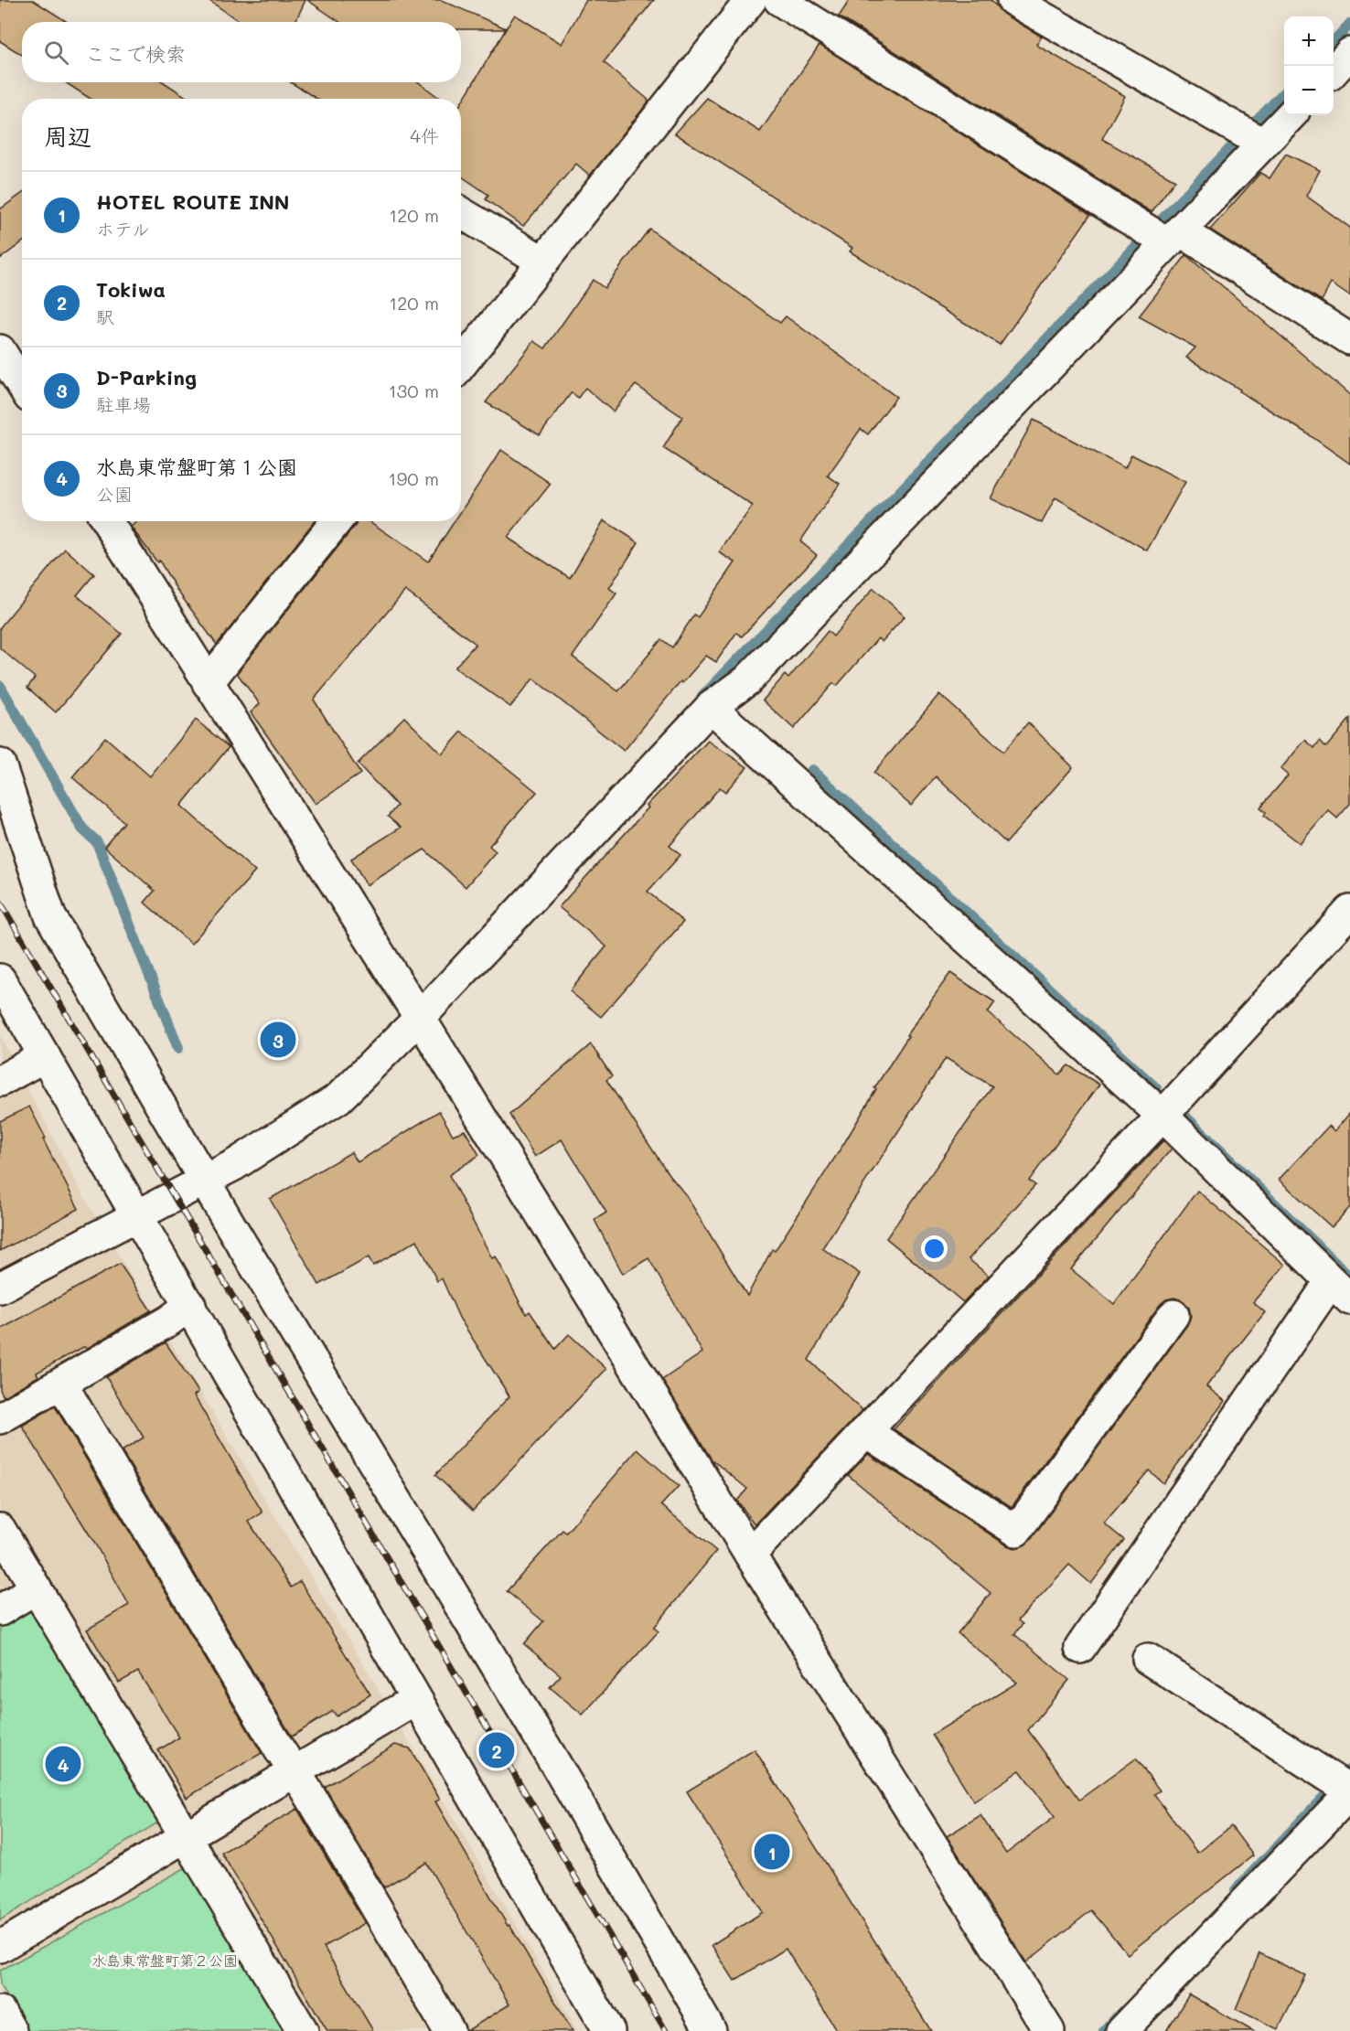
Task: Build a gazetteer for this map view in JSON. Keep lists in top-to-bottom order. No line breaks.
{"parks":["水島東常盤町第２公園"],"page":{"map_buttons":["+","−"],"search":"ここで検索","heading":["周辺","4件"],"list":[{"mark":"1","name":"HOTEL ROUTE INN","note":"ホテル","value":"120 m"},{"mark":"2","name":"Tokiwa","note":"駅","value":"120 m"},{"mark":"3","name":"D-Parking","note":"駐車場","value":"130 m"},{"mark":"4","name":"水島東常盤町第１公園","note":"公園","value":"190 m"}],"pins":["3","2","4","1"]}}
